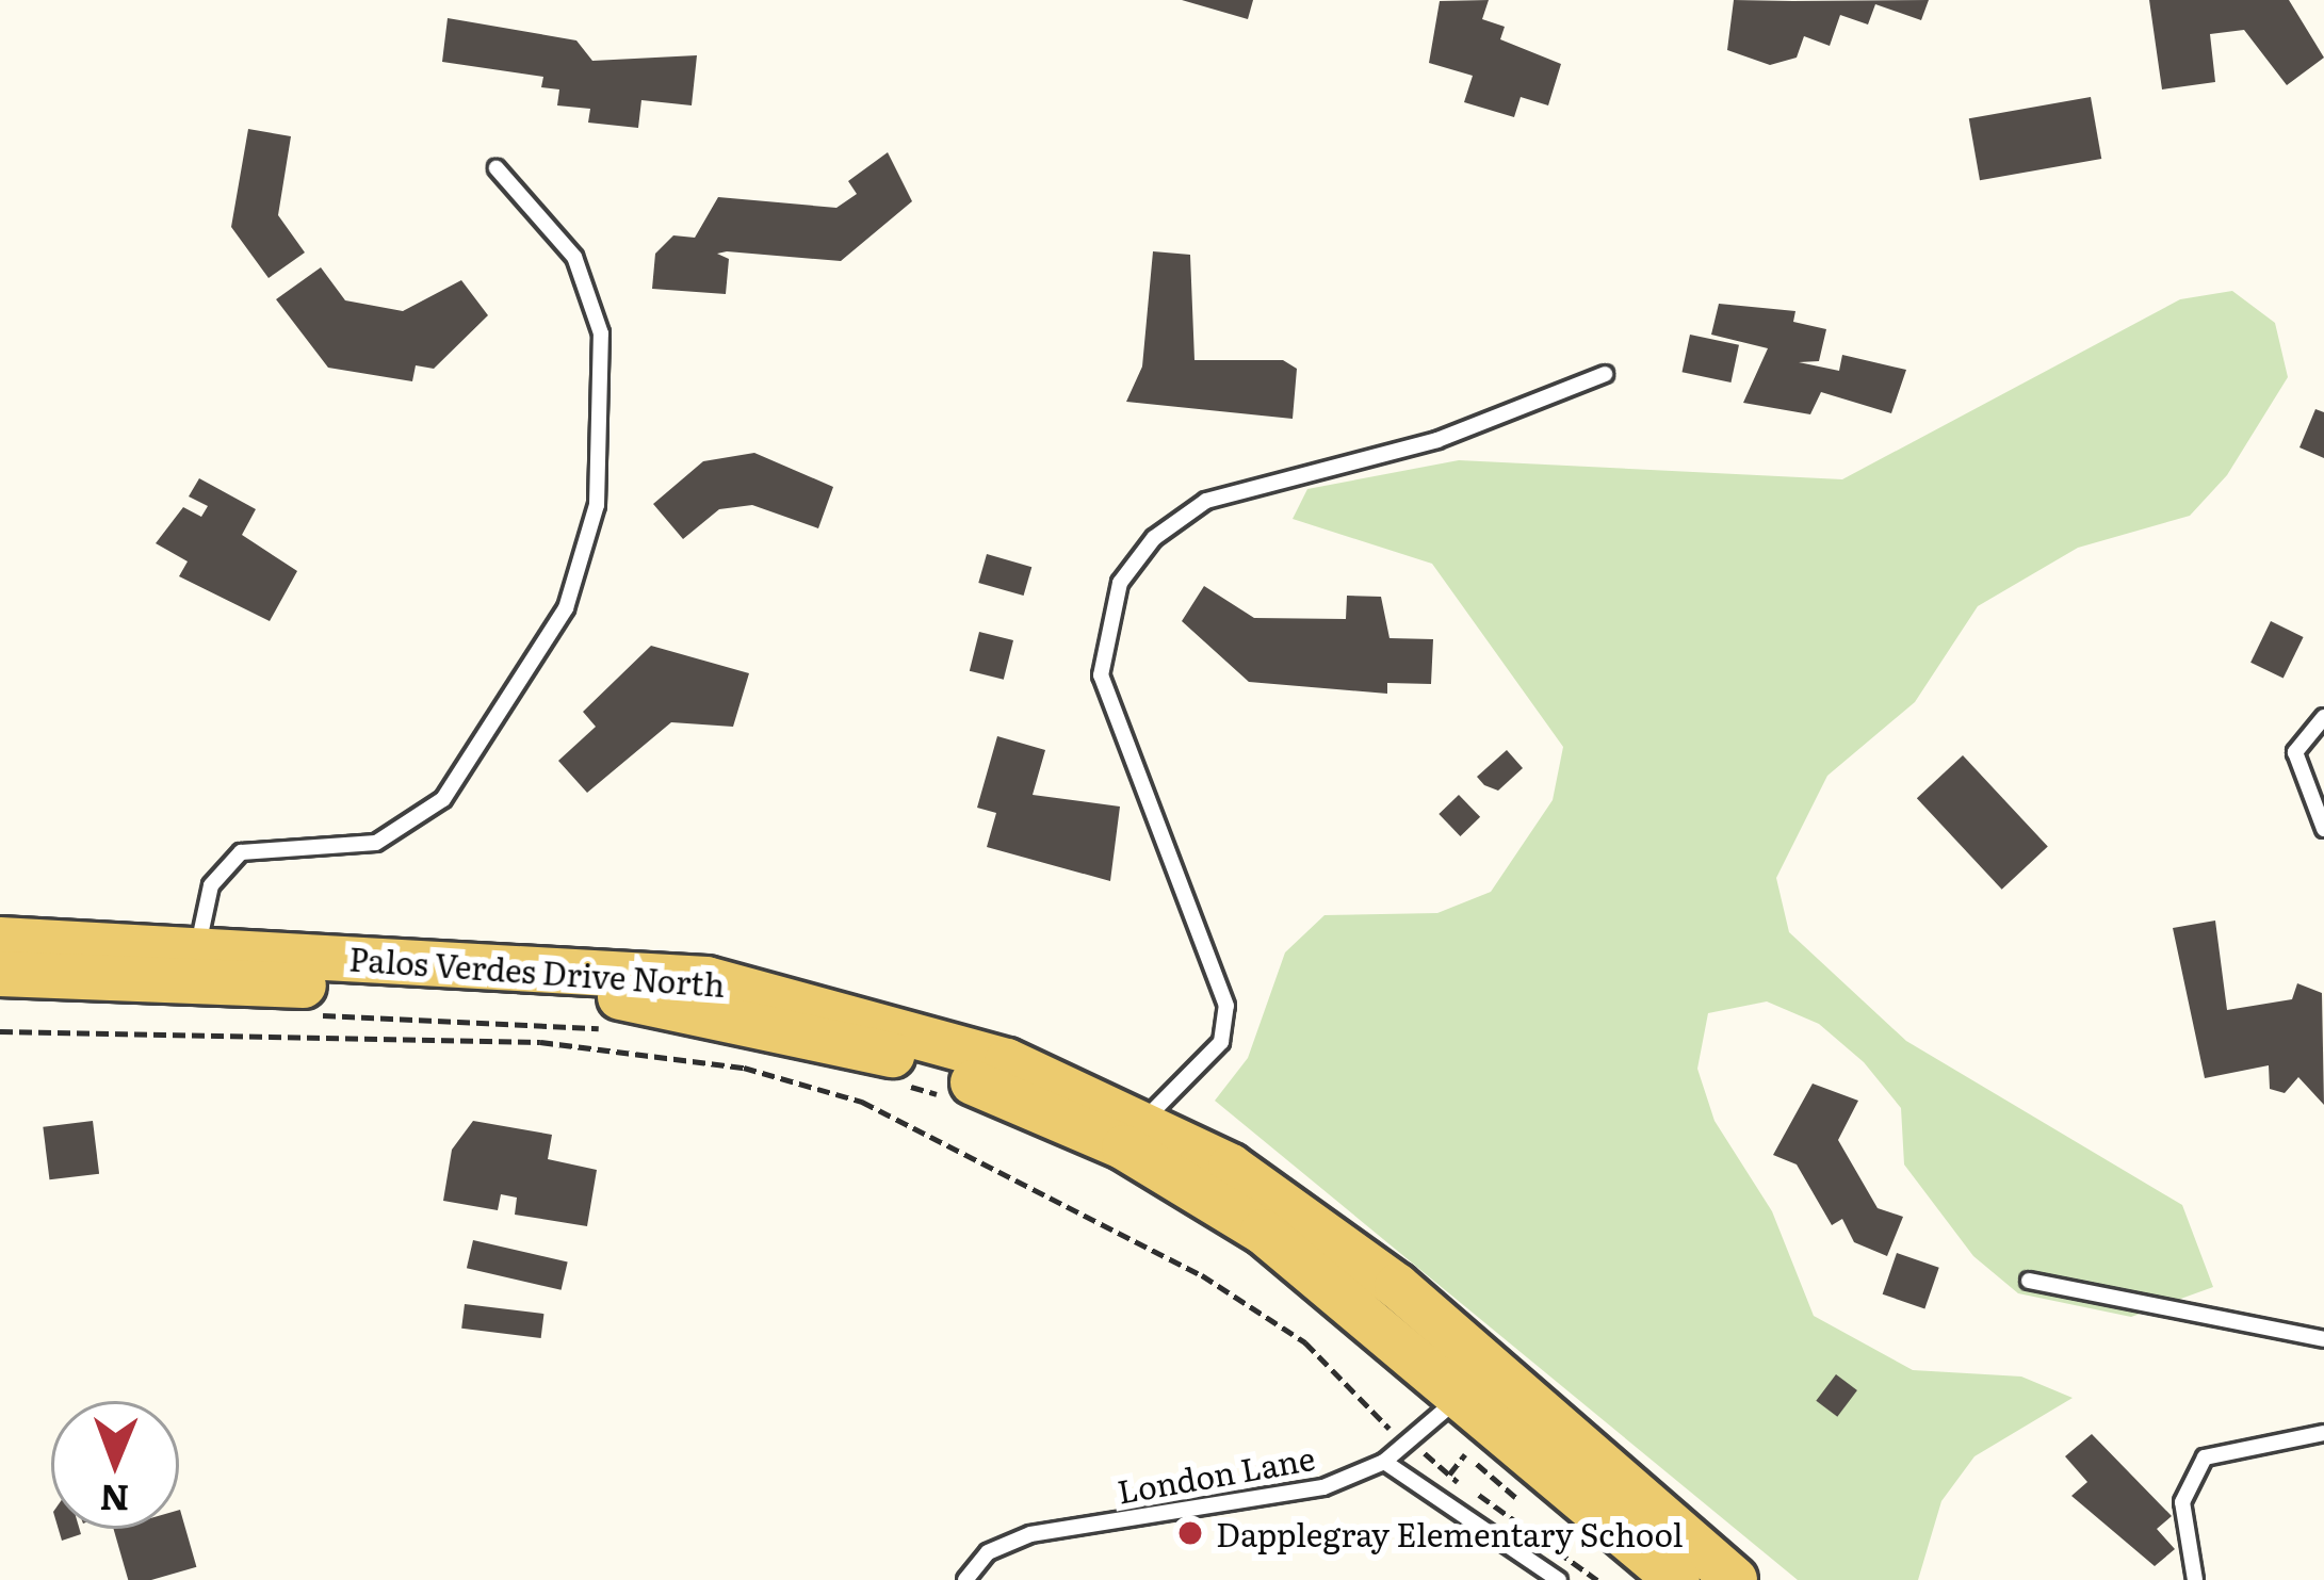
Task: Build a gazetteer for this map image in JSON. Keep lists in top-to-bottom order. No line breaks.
{"streets":{"main road":["Palos Verdes Drive North"],"lane":["London Lane"]},"crossings":[["Palos Verdes Drive North","London Lane"]],"places":["Dapplegray Elementary School"],"north":"bottom"}
